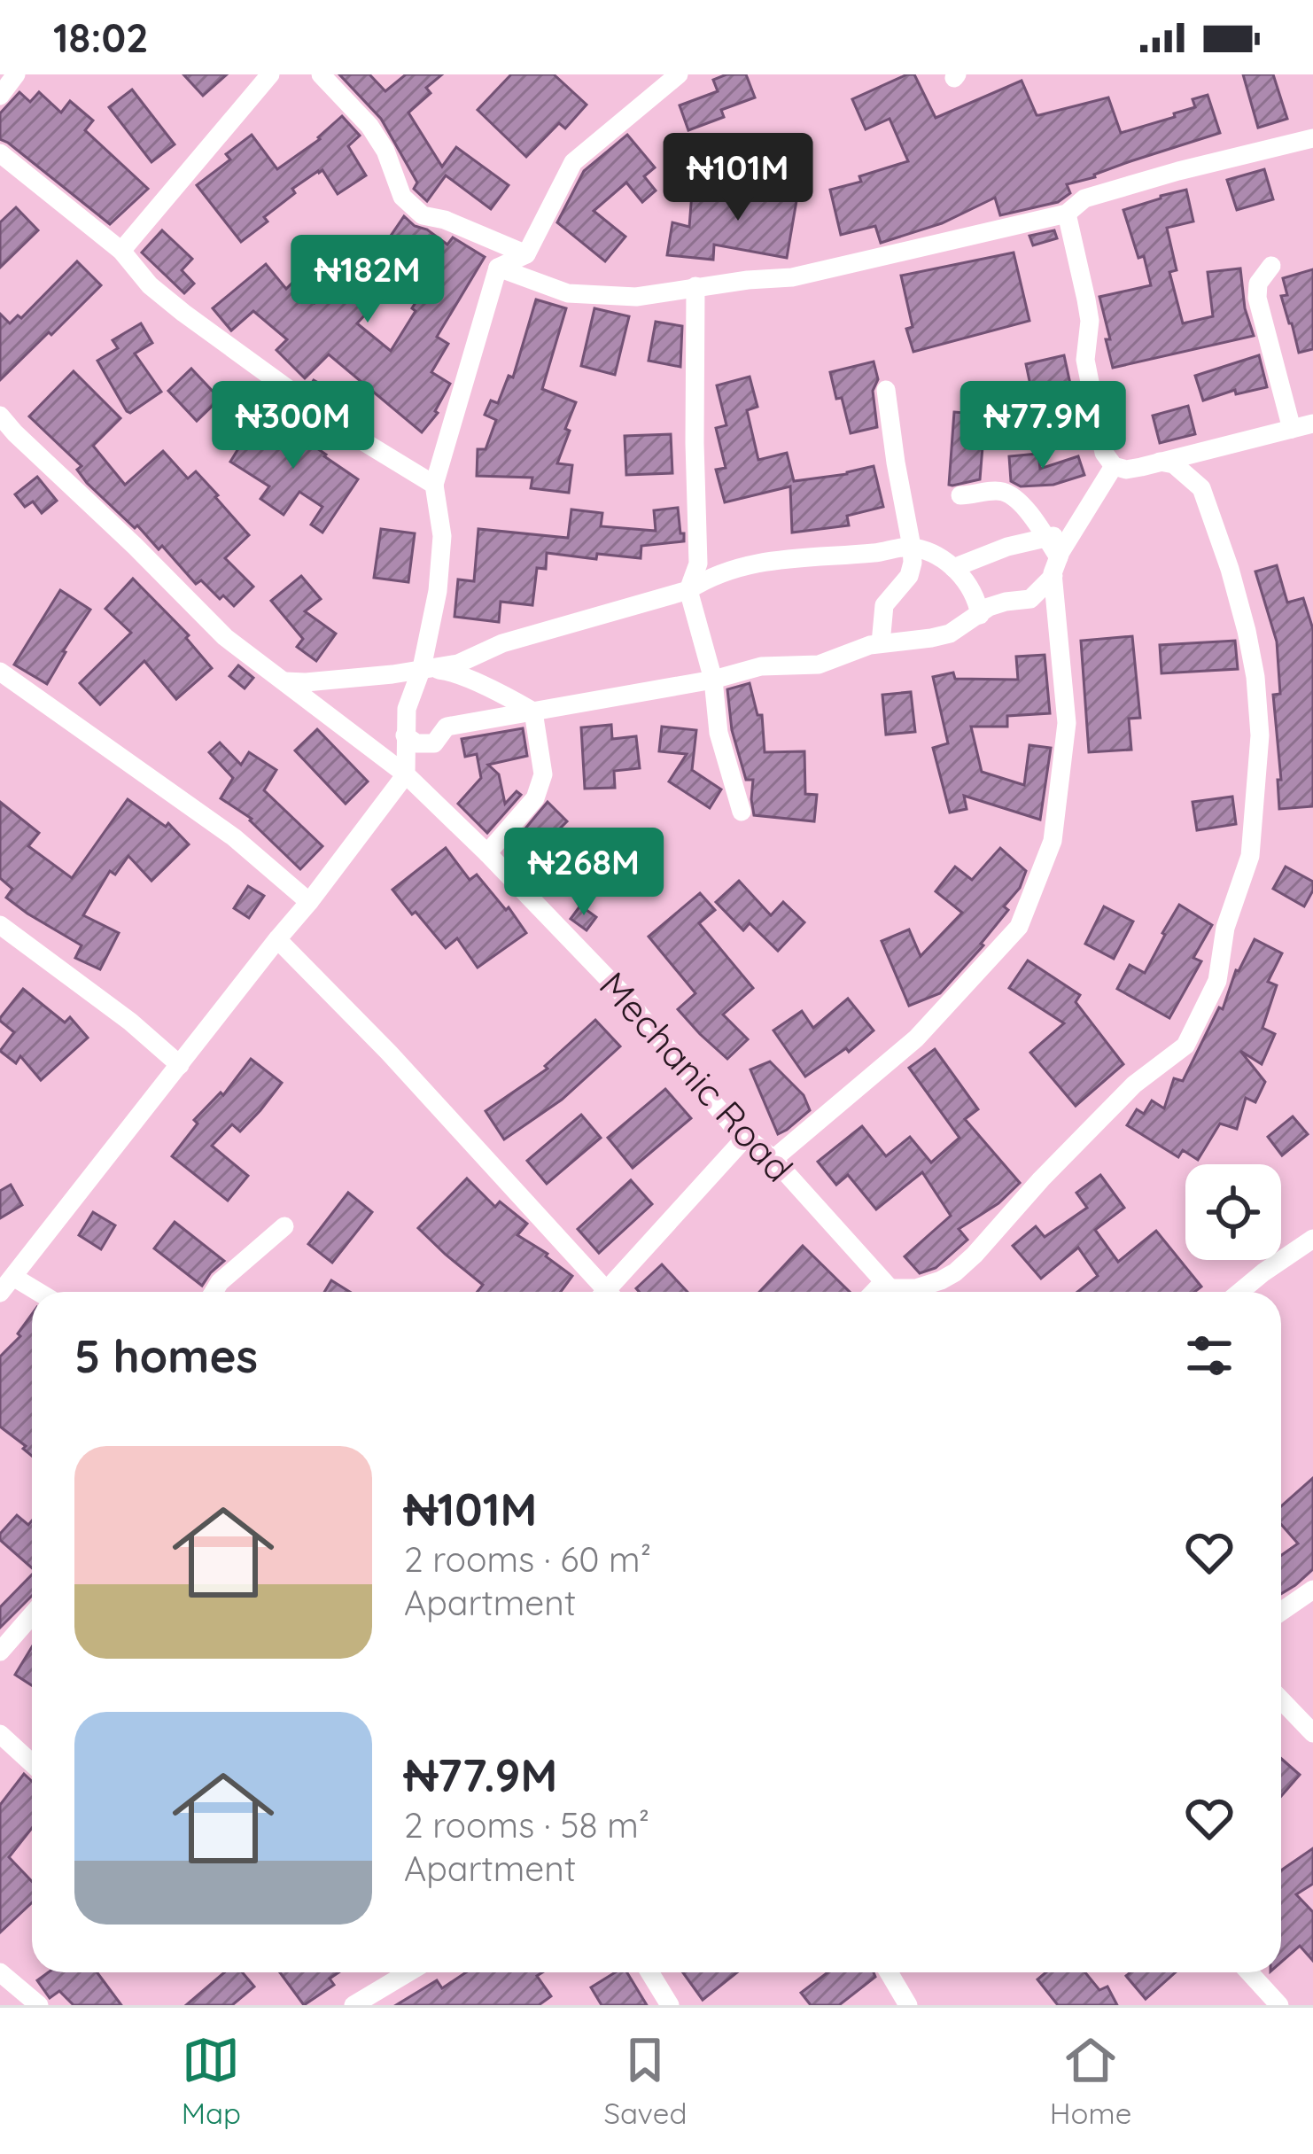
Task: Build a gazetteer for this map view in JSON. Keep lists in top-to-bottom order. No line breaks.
{"streets":{"street":["Mechanic Road"]},"page":{"status":"18:02","price":["₦101M","₦182M","₦300M","₦77.9M","₦268M"],"heading":"5 homes","list":[{"name":"₦101M","note":"2 rooms · 60 m² · Apartment"},{"name":"₦77.9M","note":"2 rooms · 58 m² · Apartment"}],"tabs":["Map","Saved","Home"]}}
